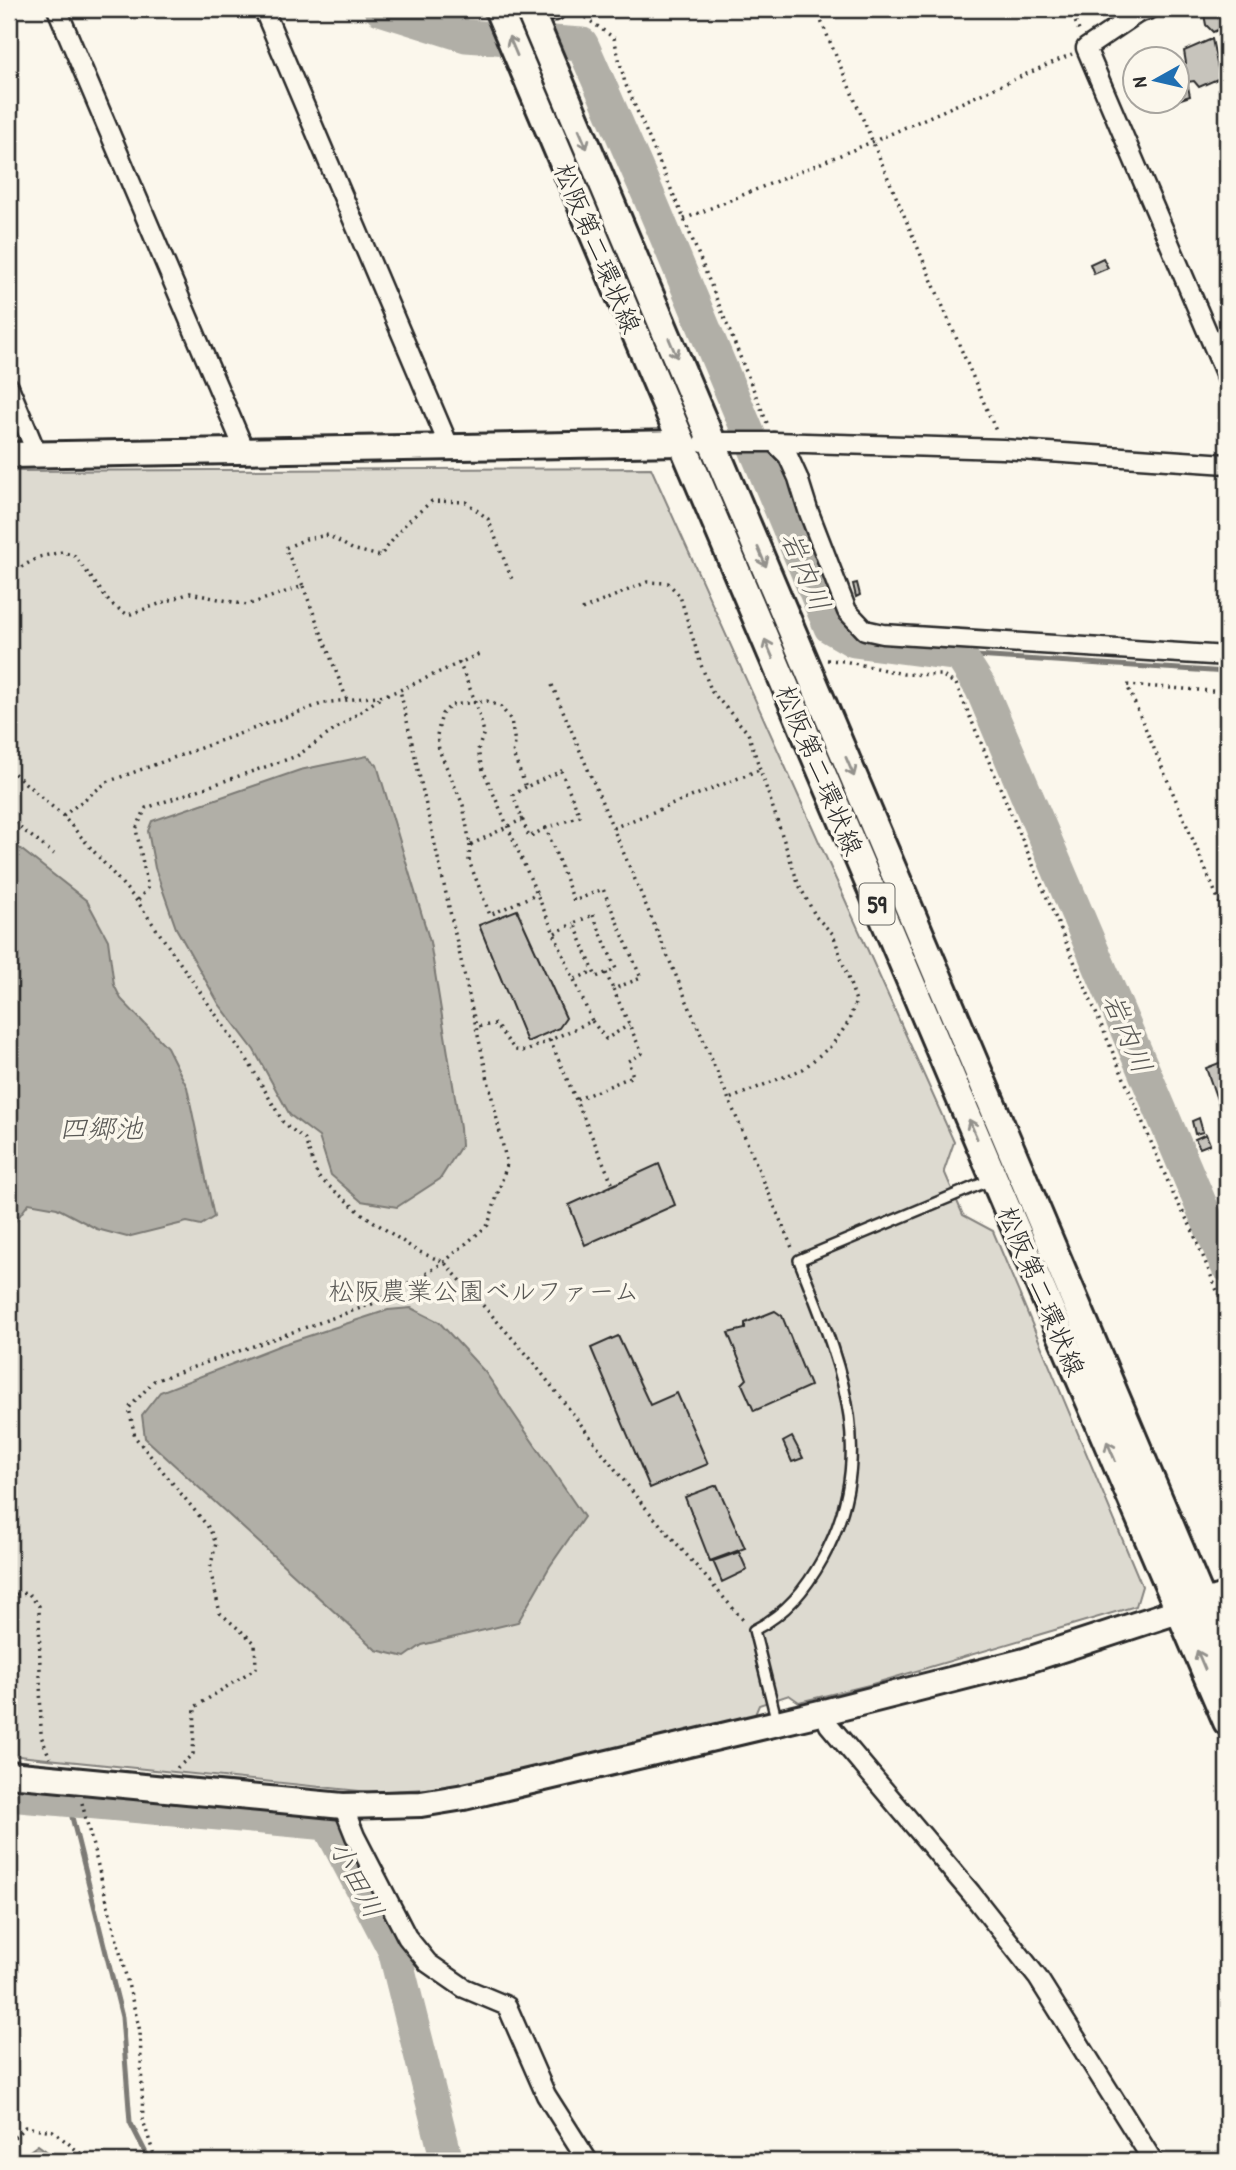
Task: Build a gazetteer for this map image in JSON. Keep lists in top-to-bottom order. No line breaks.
{"streets":{"main road":["松阪第二環状線","59"]},"water":["岩内川","四郷池","小田川"],"parks":["松阪農業公園ベルファーム"],"north":"left"}
